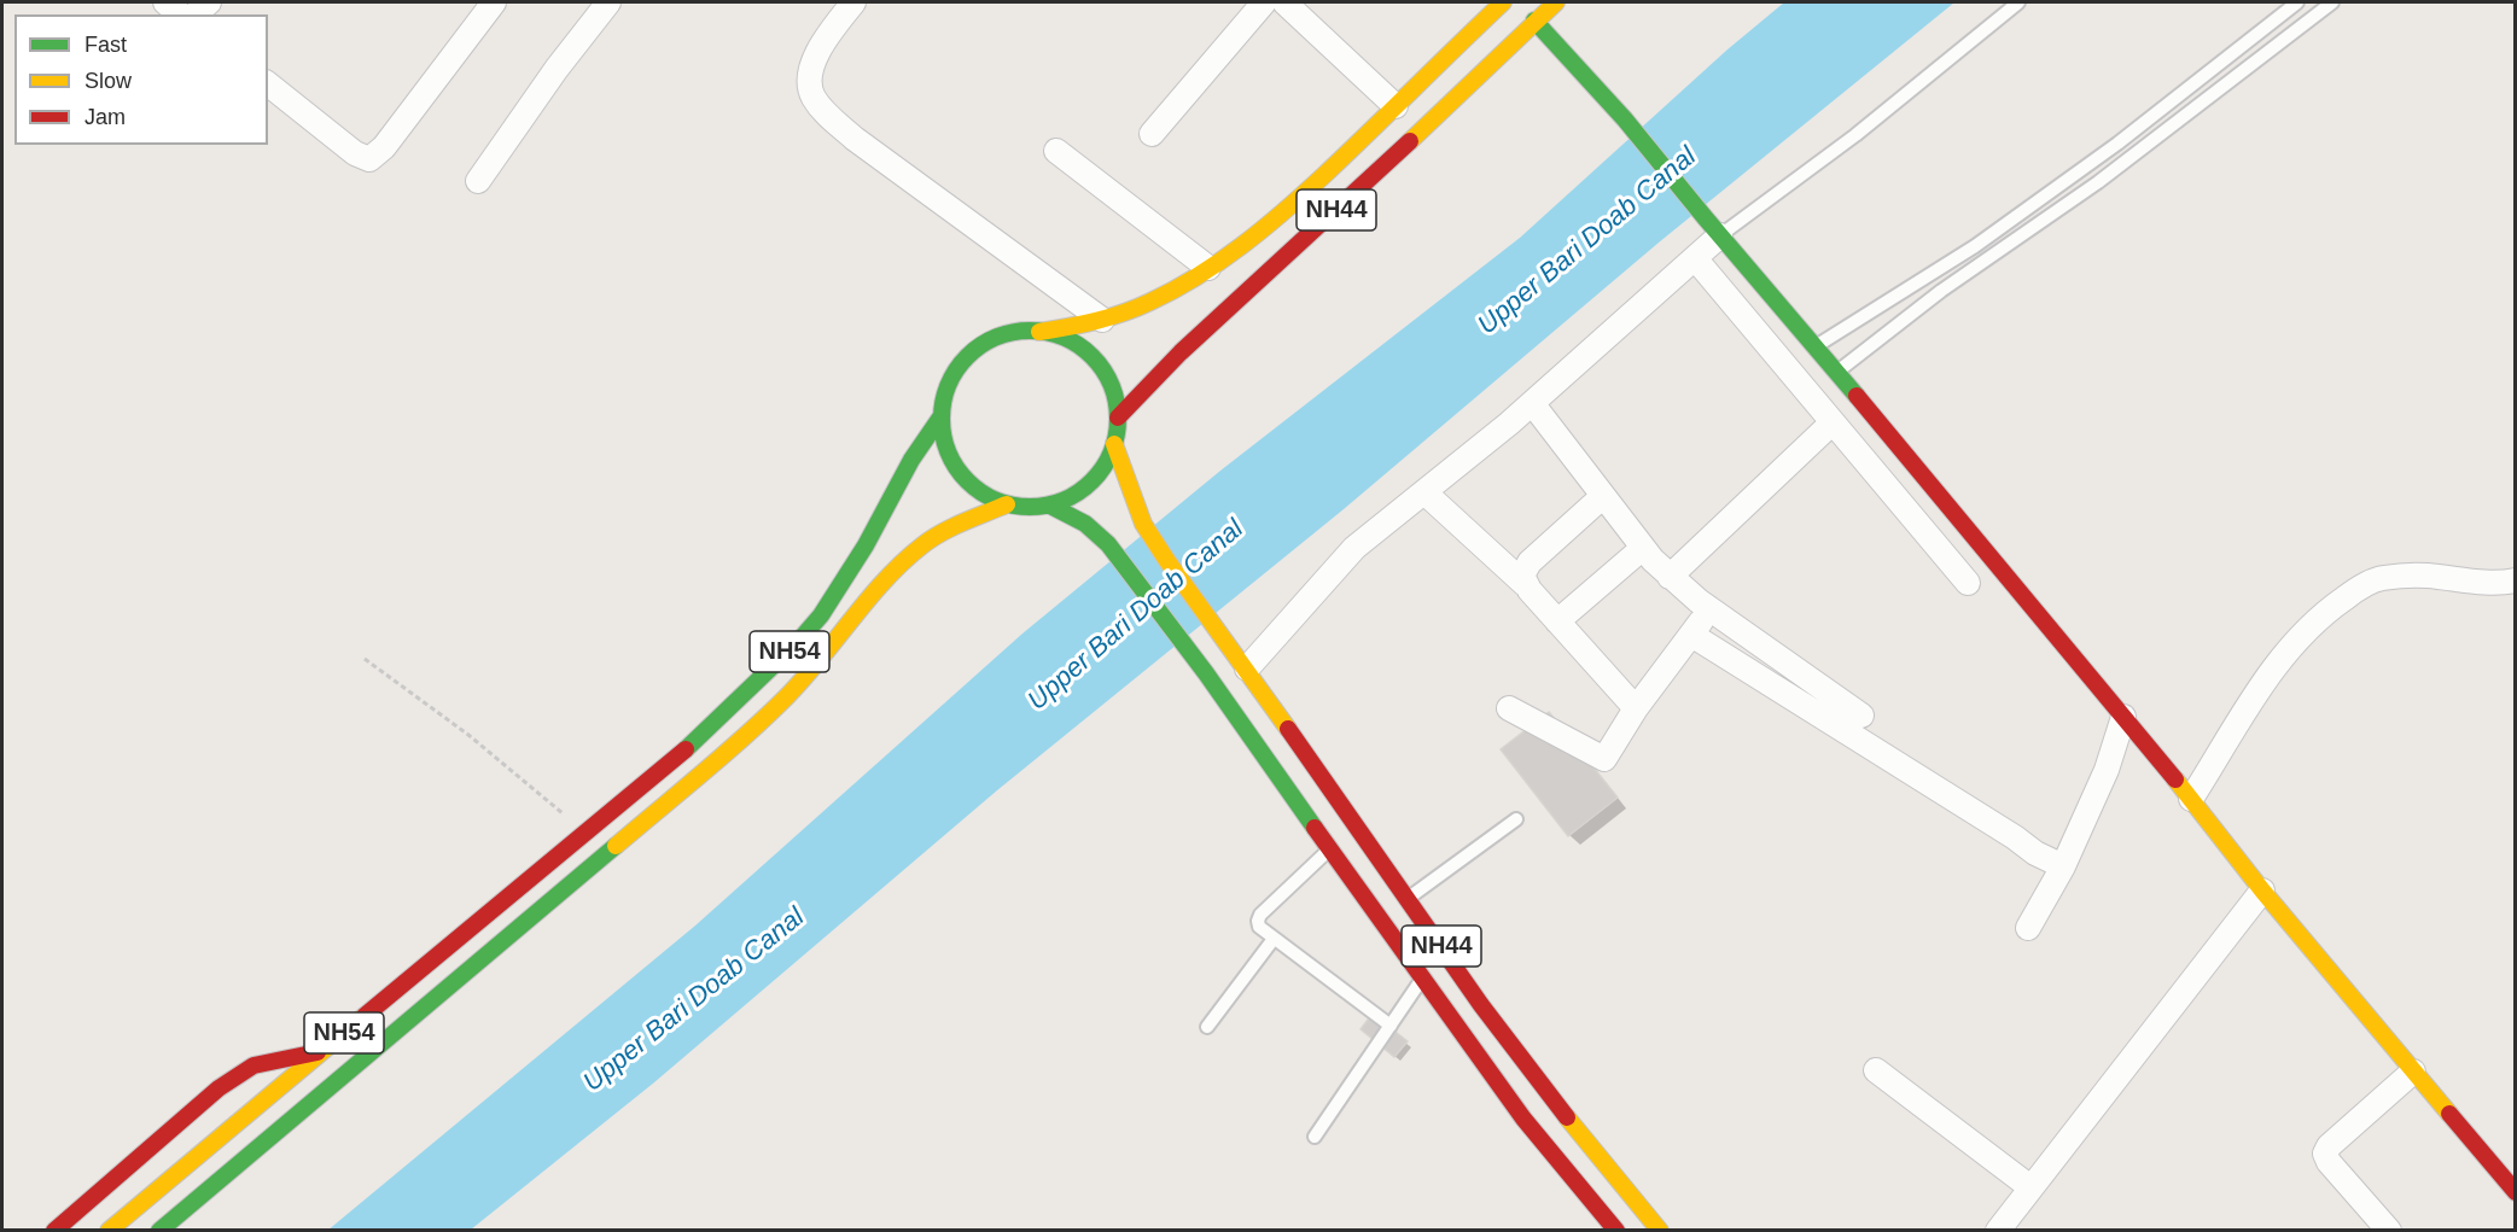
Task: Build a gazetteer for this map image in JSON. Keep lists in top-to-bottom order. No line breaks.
{"streets":{"main road":["NH44","NH54"]},"crossings":[["NH44","NH54"]],"water":["Upper Bari Doab Canal"],"legend":["Fast","Slow","Jam"]}
